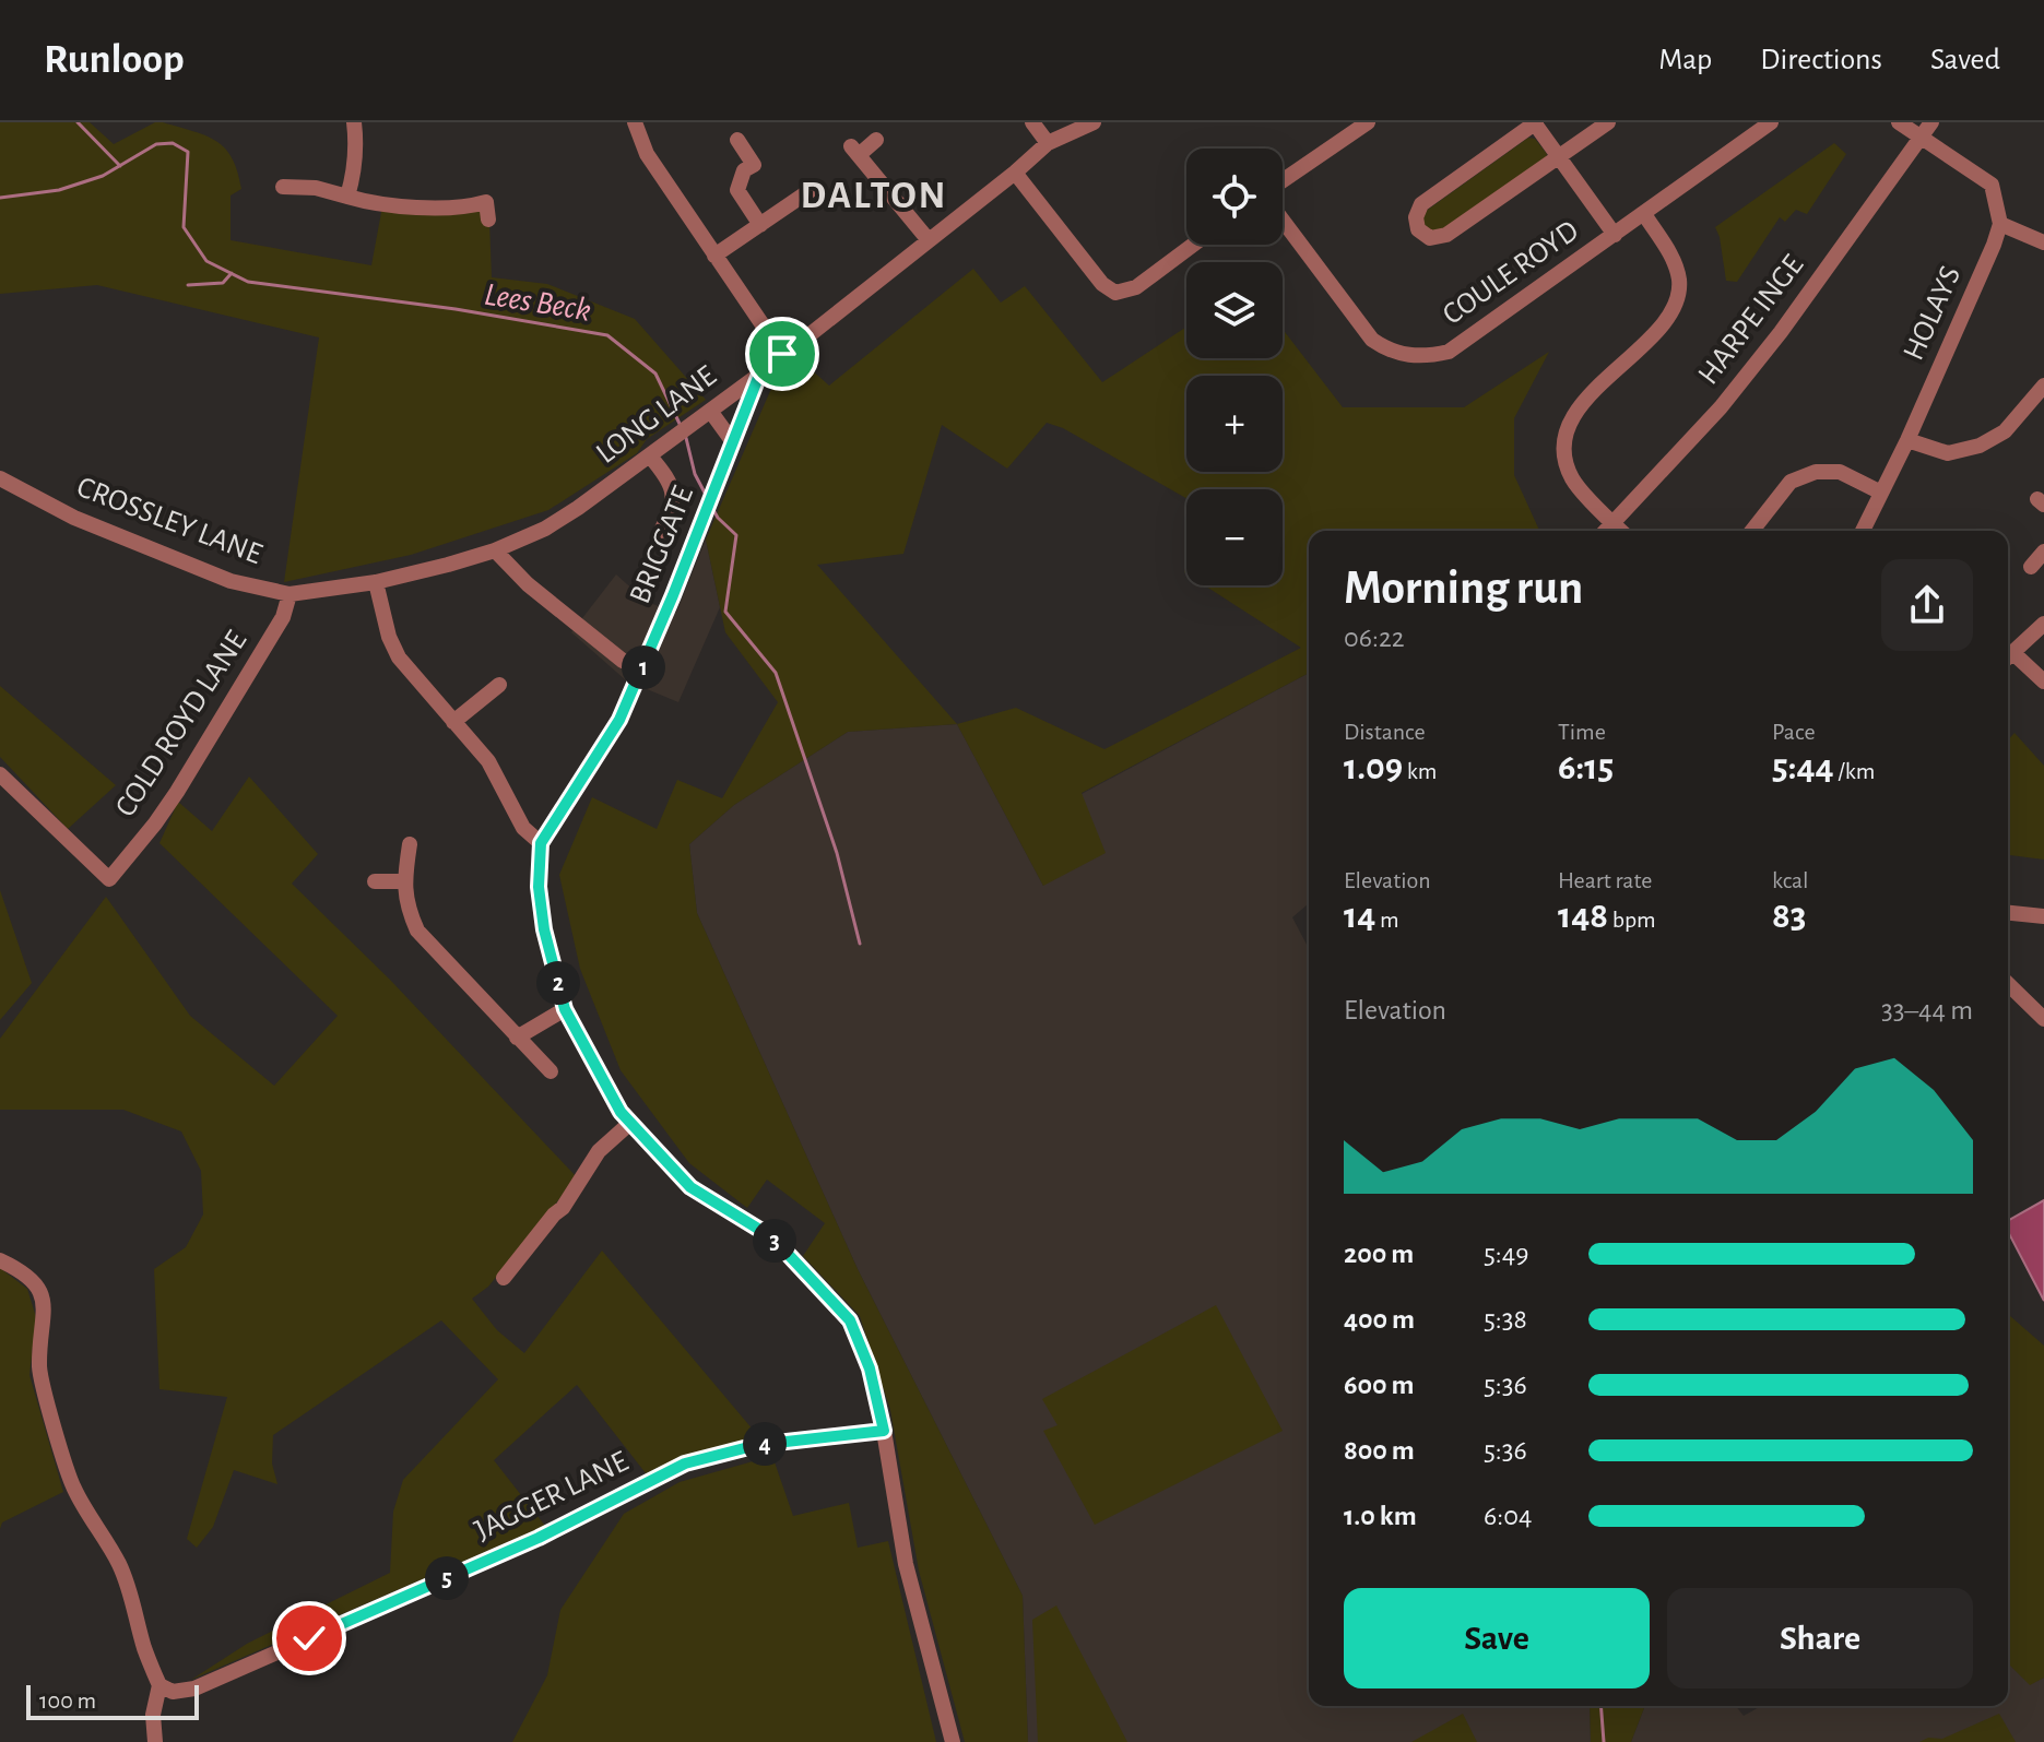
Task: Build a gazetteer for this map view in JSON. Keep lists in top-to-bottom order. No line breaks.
{"streets":{"street":["COULE ROYD","HOLAYS","HARPE INGE","LONG LANE","CROSSLEY LANE","BRIGGATE","COLD ROYD LANE","JAGGER LANE"]},"crossings":[["LONG LANE","CROSSLEY LANE"],["LONG LANE","BRIGGATE"],["CROSSLEY LANE","COLD ROYD LANE"]],"districts":["DALTON"],"water":["Lees Beck"],"scale_bar":"100 m","page":{"header":"Runloop","nav":["Map","Directions","Saved"],"map_buttons":["+","−"],"heading":["Morning run","06:22"],"pins":["1","2","3","4","5"],"stats":[["Distance","1.09 km"],["Time","6:15"],["Pace","5:44 /km"],["Elevation","14 m"],["Heart rate","148 bpm"],["kcal","83"]],"chart":["Elevation","33–44 m"],"list":[{"name":"200 m","note":"5:49"},{"name":"400 m","note":"5:38"},{"name":"600 m","note":"5:36"},{"name":"800 m","note":"5:36"},{"name":"1.0 km","note":"6:04"}],"buttons":["Save","Share"],"scale":"100 m"}}
